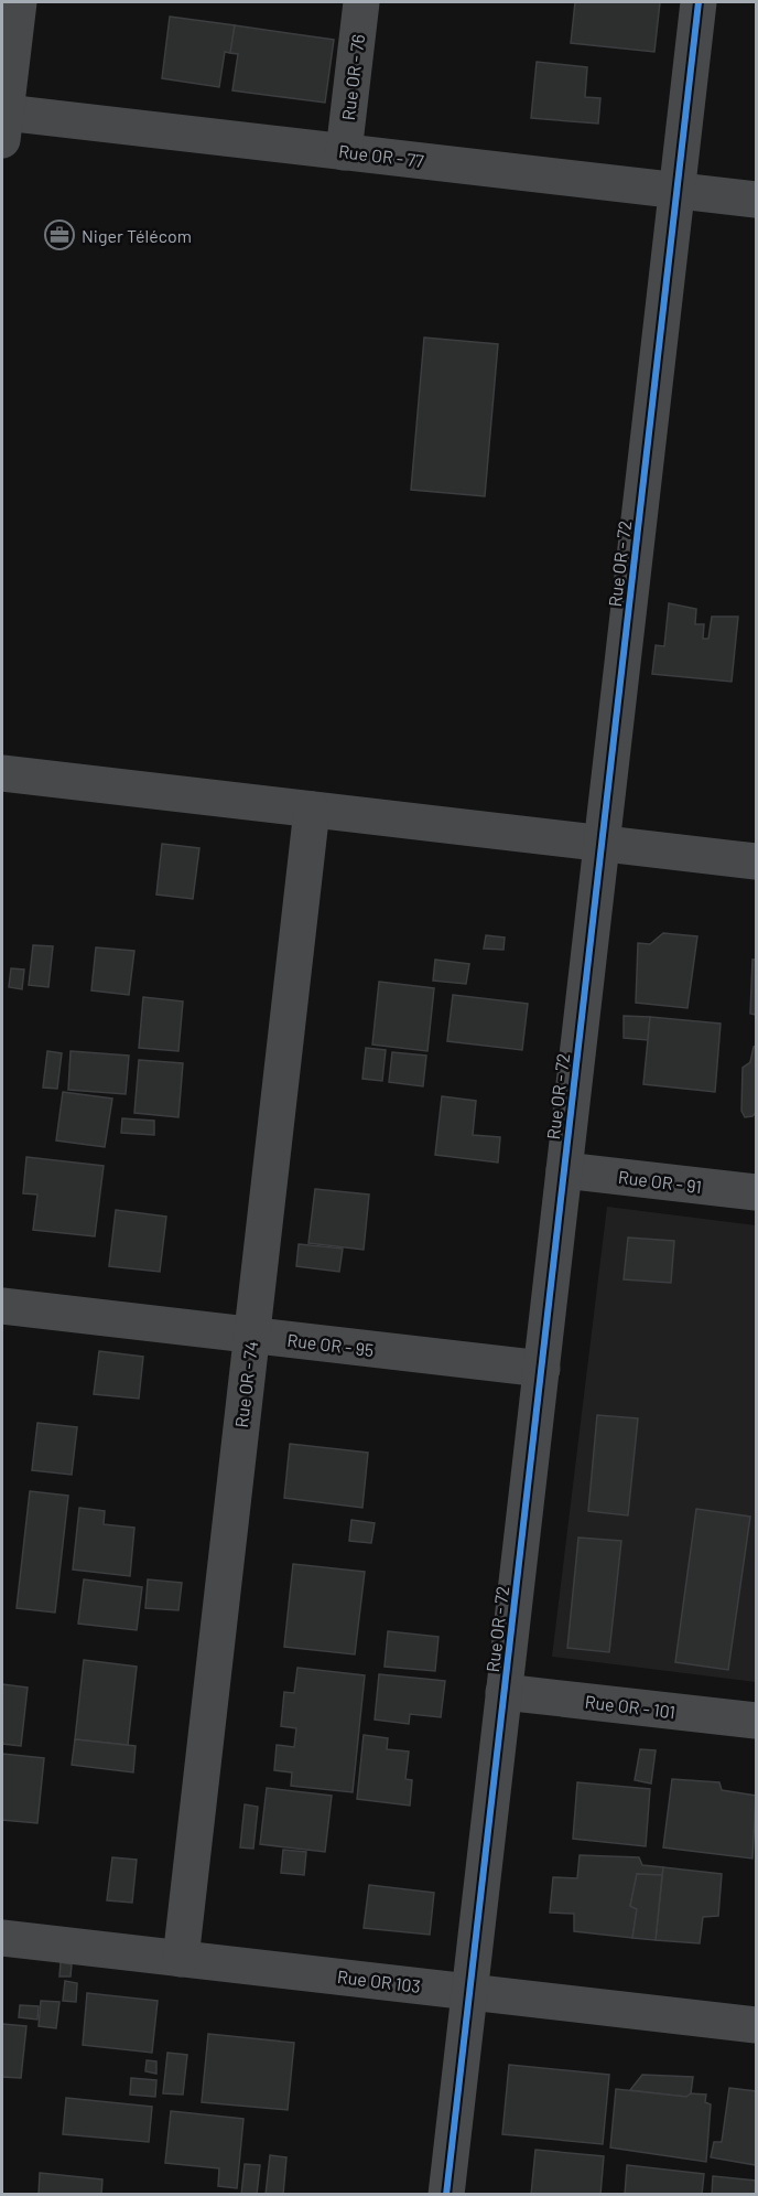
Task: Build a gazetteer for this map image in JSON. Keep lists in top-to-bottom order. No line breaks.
{"streets":{"street":["Rue OR - 76","Rue OR - 77","Rue OR - 72","Rue OR - 91","Rue OR - 95","Rue OR - 74","Rue OR - 101","Rue OR 103"]},"crossings":[["Rue OR - 76","Rue OR - 77"],["Rue OR - 77","Rue OR - 72"],["Rue OR - 72","Rue OR - 91"],["Rue OR - 72","Rue OR - 95"],["Rue OR - 72","Rue OR - 101"],["Rue OR - 72","Rue OR 103"],["Rue OR - 95","Rue OR - 74"],["Rue OR - 74","Rue OR 103"]],"places":{"office":["Niger Télécom"]}}
